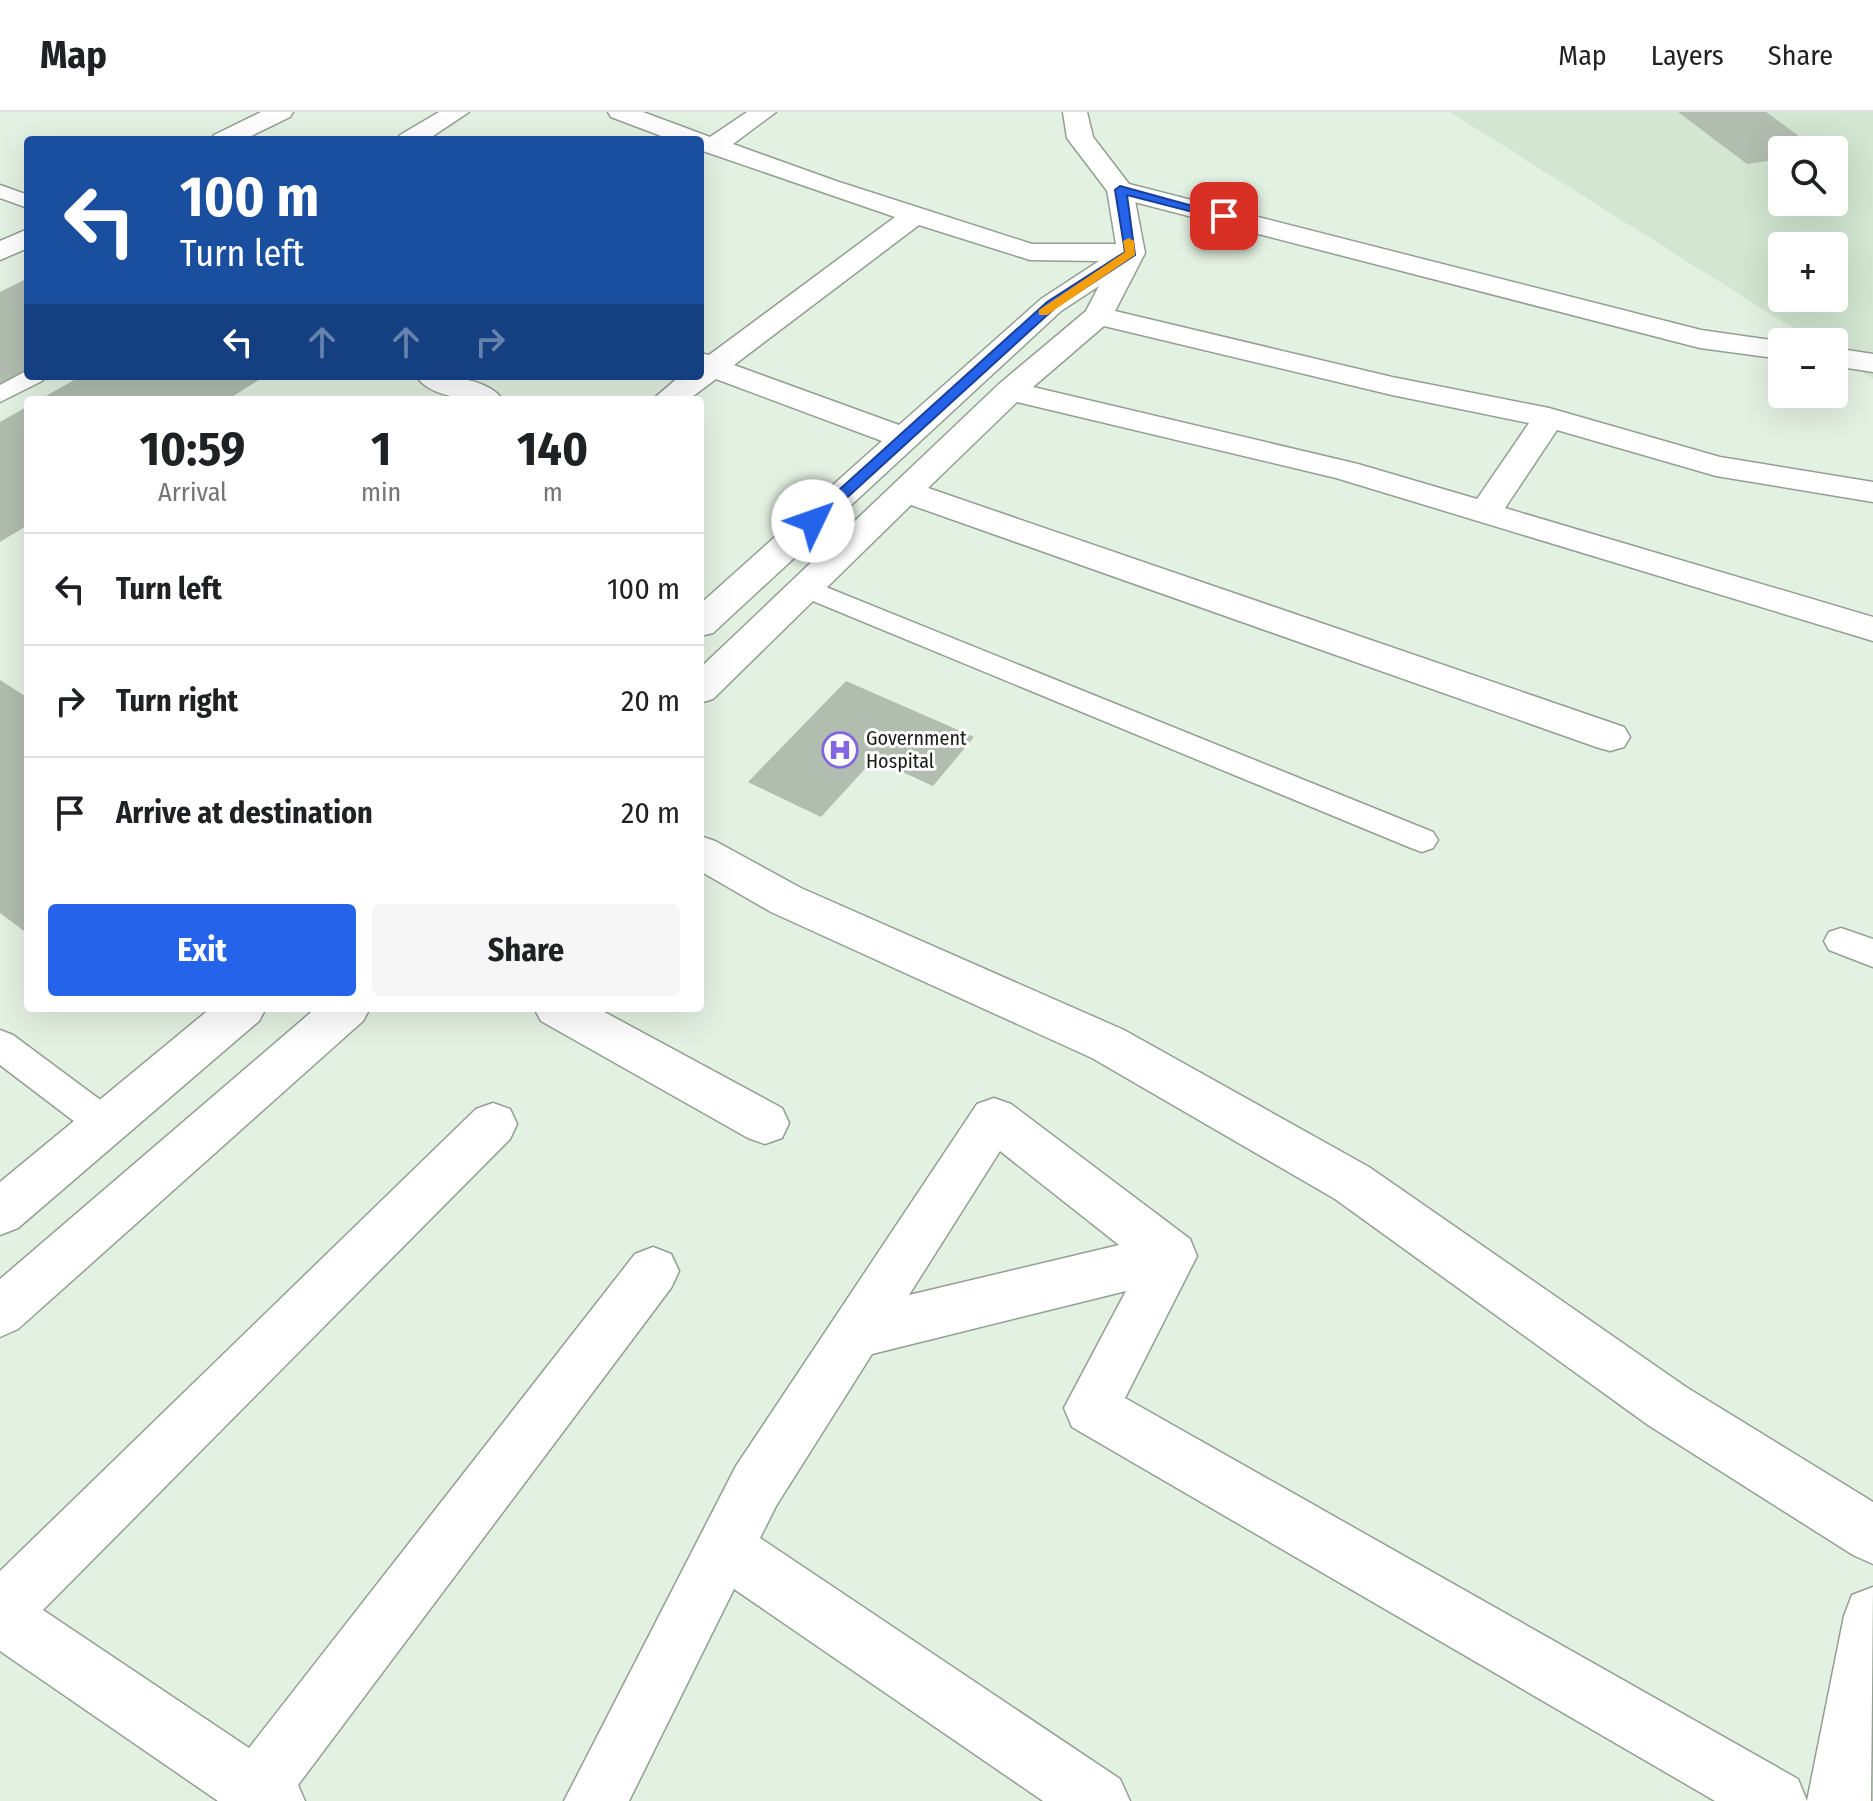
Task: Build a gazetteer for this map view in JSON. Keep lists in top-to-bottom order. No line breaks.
{"places":{"hospital":["Government Hospital"]},"page":{"header":"Map","nav":["Map","Layers","Share"],"map_buttons":["+","−"],"turn":["100 m","Turn left"],"eta":["10:59","Arrival","1","min","140","m"],"list":[{"name":"Turn left","value":"100 m"},{"name":"Turn right","value":"20 m"},{"name":"Arrive at destination","value":"20 m"}],"buttons":["Exit","Share"]}}
